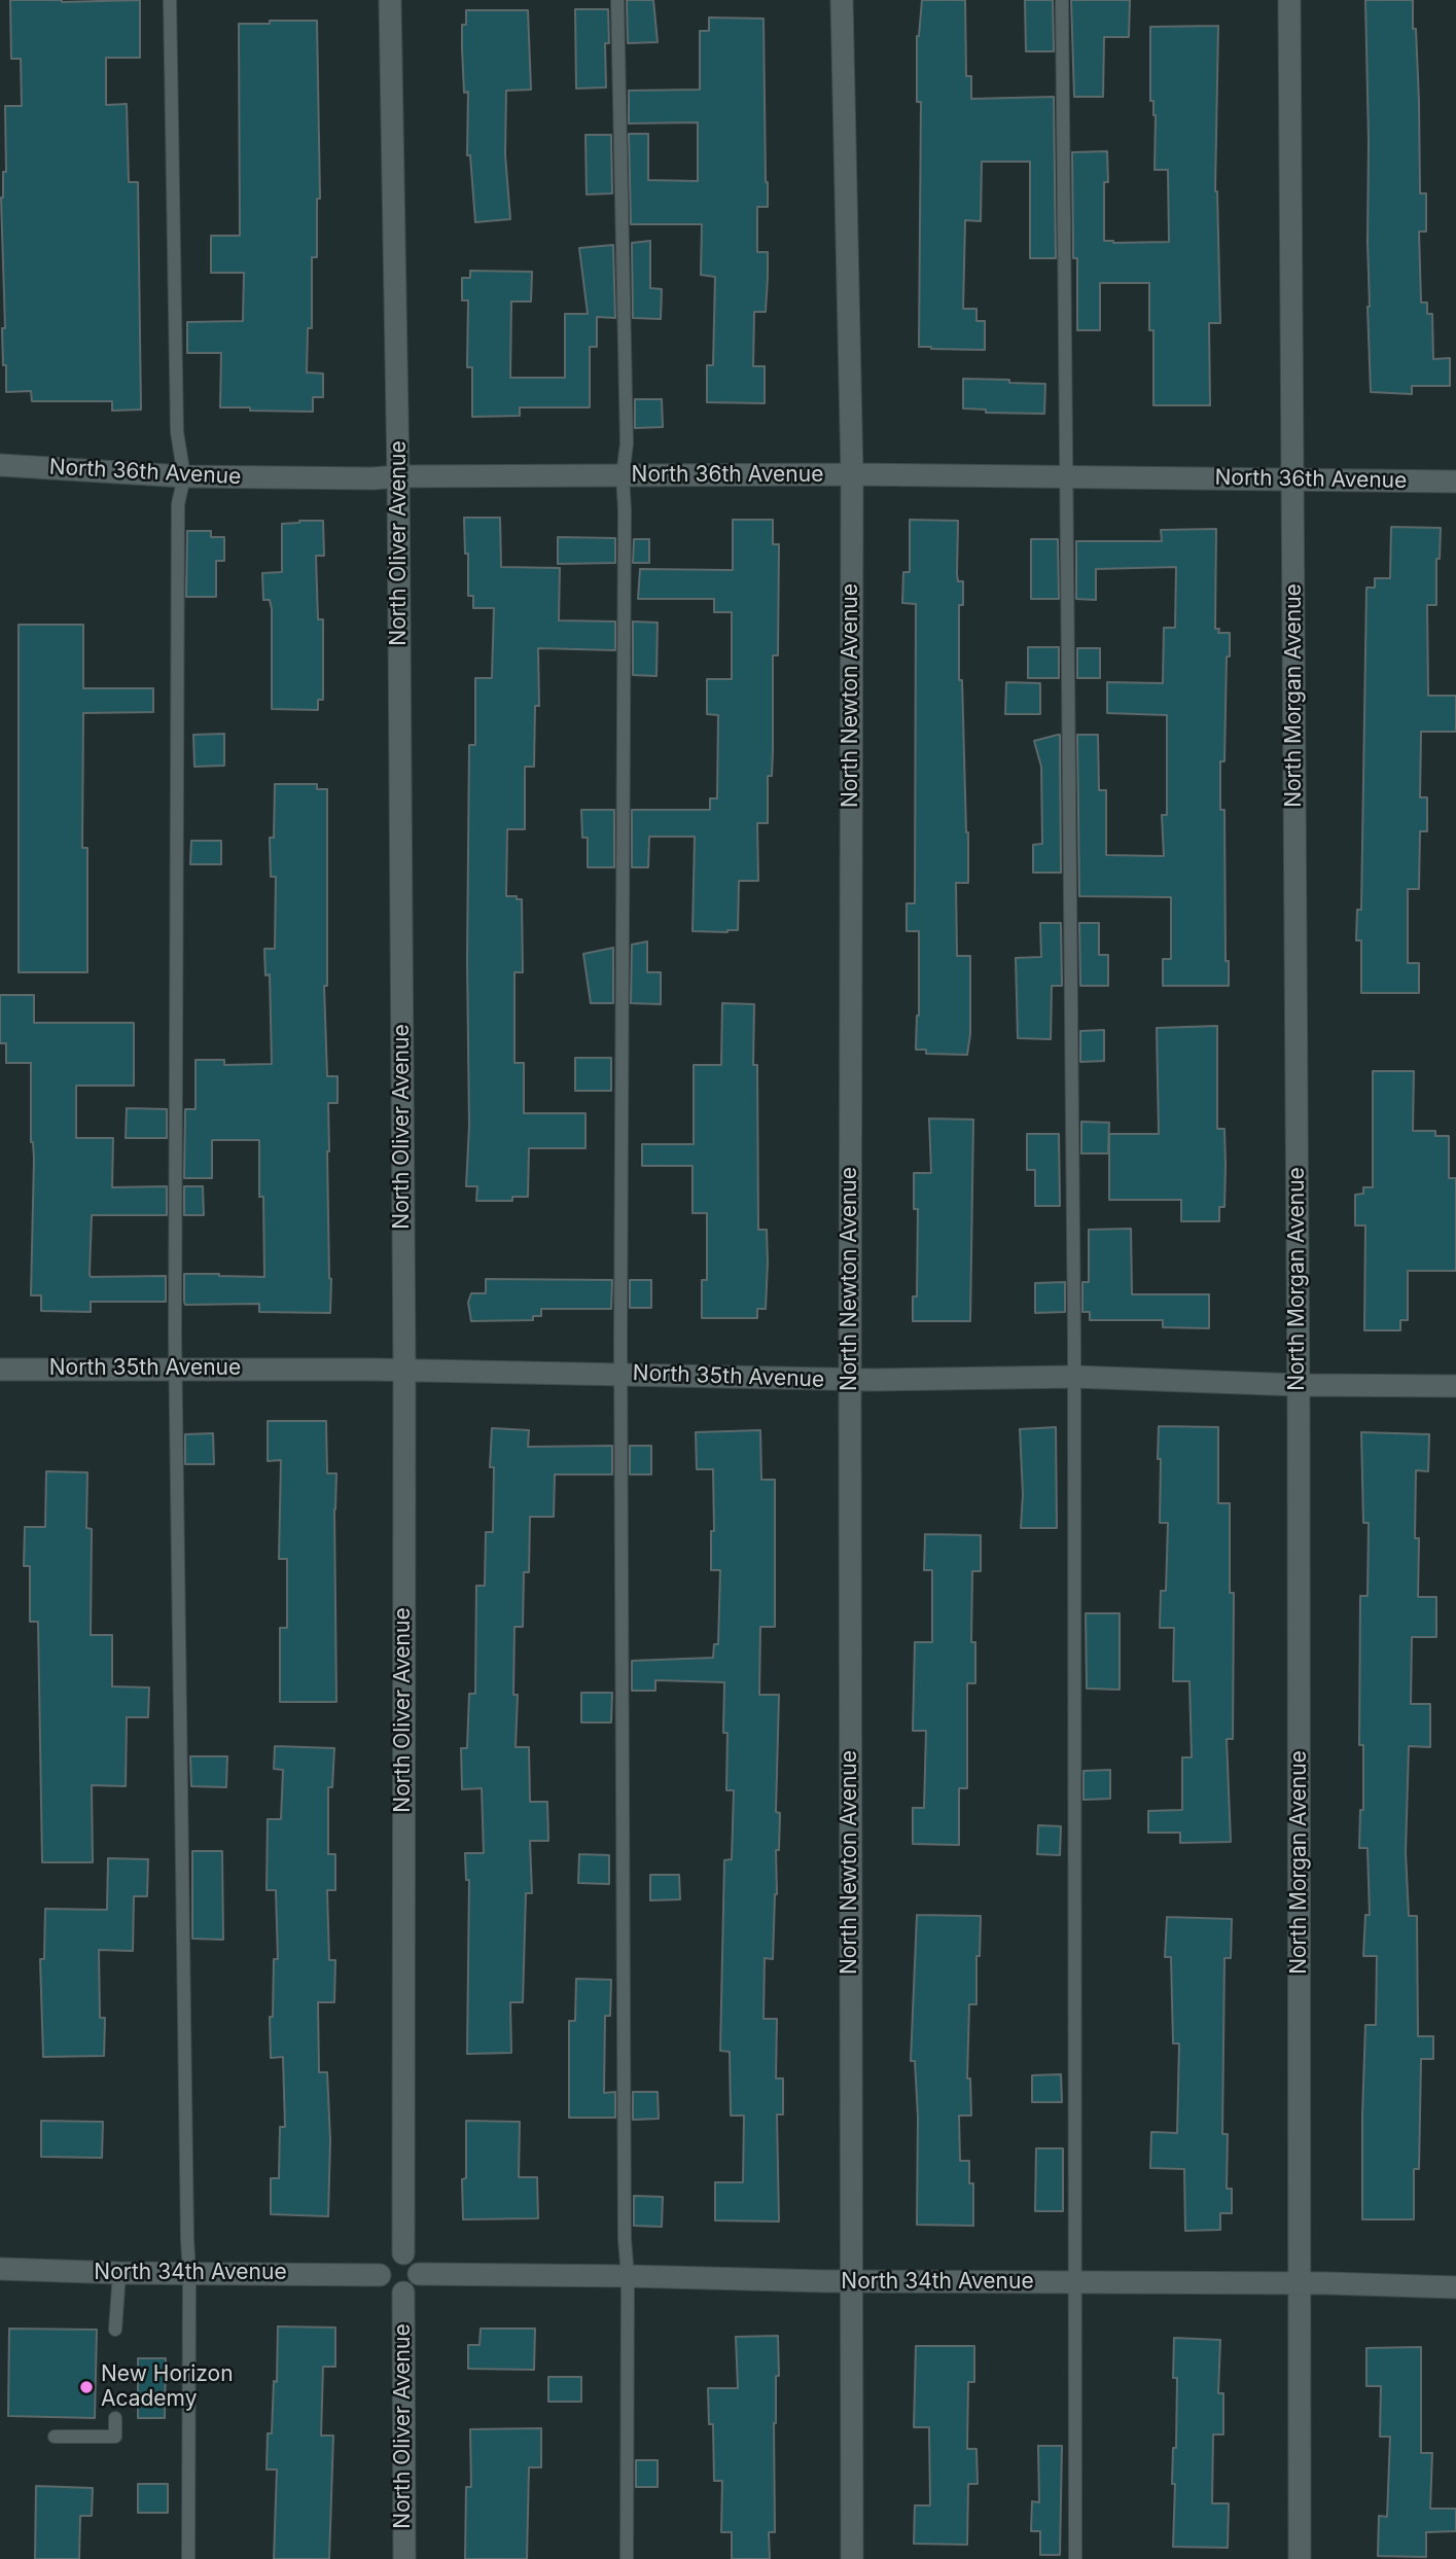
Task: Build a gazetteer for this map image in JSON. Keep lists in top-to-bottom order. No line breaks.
{"streets":{"street":["North 36th Avenue","North Oliver Avenue","North Newton Avenue","North Morgan Avenue","North 35th Avenue","North 34th Avenue"]},"crossings":[["North 36th Avenue","North Oliver Avenue"],["North 36th Avenue","North Newton Avenue"],["North 36th Avenue","North Morgan Avenue"],["North Oliver Avenue","North 35th Avenue"],["North Oliver Avenue","North 34th Avenue"],["North Newton Avenue","North 35th Avenue"],["North Newton Avenue","North 34th Avenue"],["North Morgan Avenue","North 35th Avenue"],["North Morgan Avenue","North 34th Avenue"]],"places":["New Horizon Academy"]}
